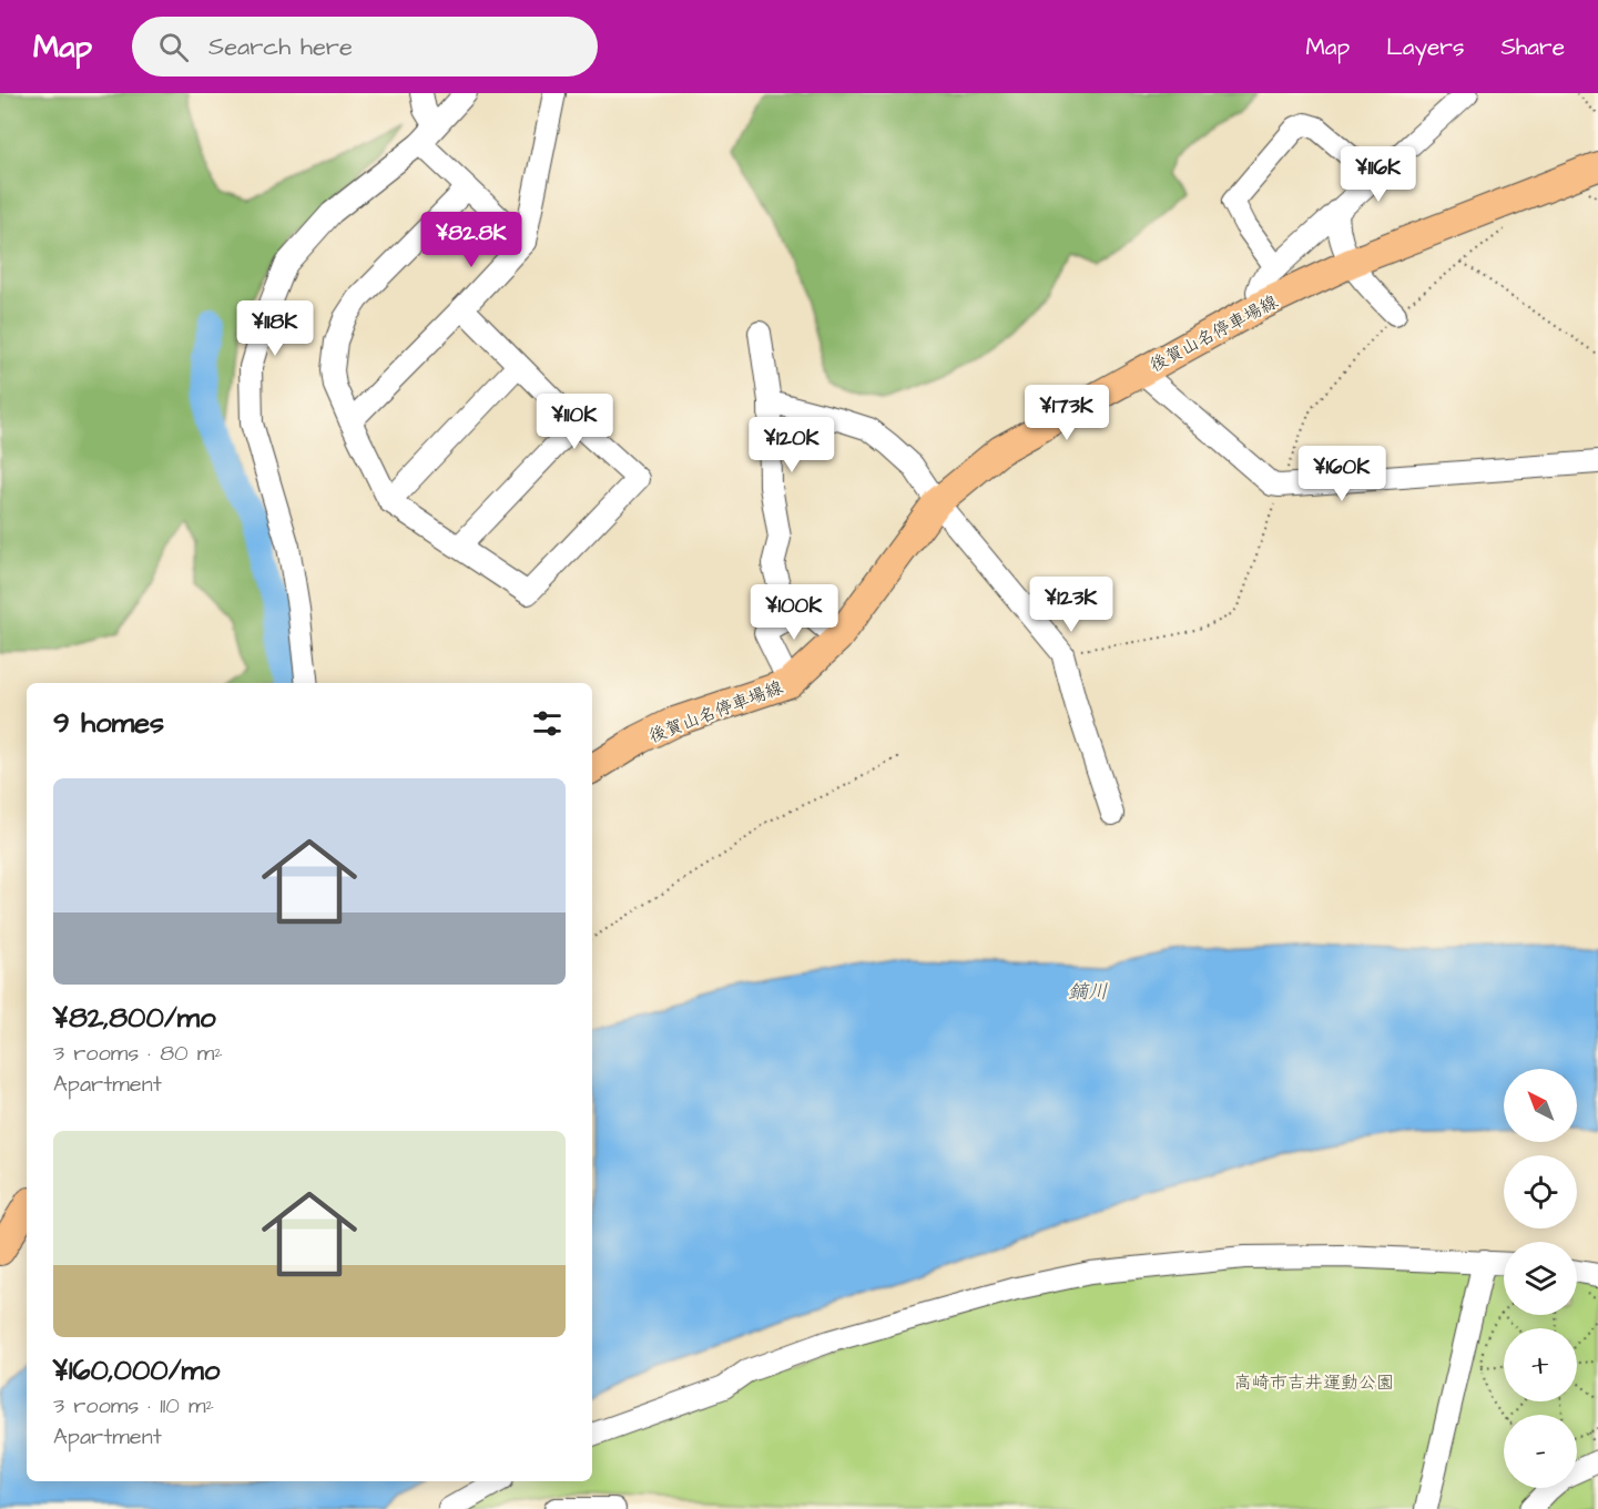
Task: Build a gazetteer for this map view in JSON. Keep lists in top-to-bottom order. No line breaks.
{"streets":{"main road":["後賀山名停車場線"]},"water":["鏑川"],"parks":["高崎市吉井運動公園"],"north":"top left","page":{"header":"Map","search":"Search here","nav":["Map","Layers","Share"],"price":["¥116K","¥82.8K","¥118K","¥173K","¥110K","¥120K","¥160K","¥123K","¥100K"],"heading":"9 homes","list":[{"name":"¥82,800/mo","note":"3 rooms · 80 m² · Apartment"},{"name":"¥160,000/mo","note":"3 rooms · 110 m² · Apartment"}],"map_buttons":["+","−"]}}
